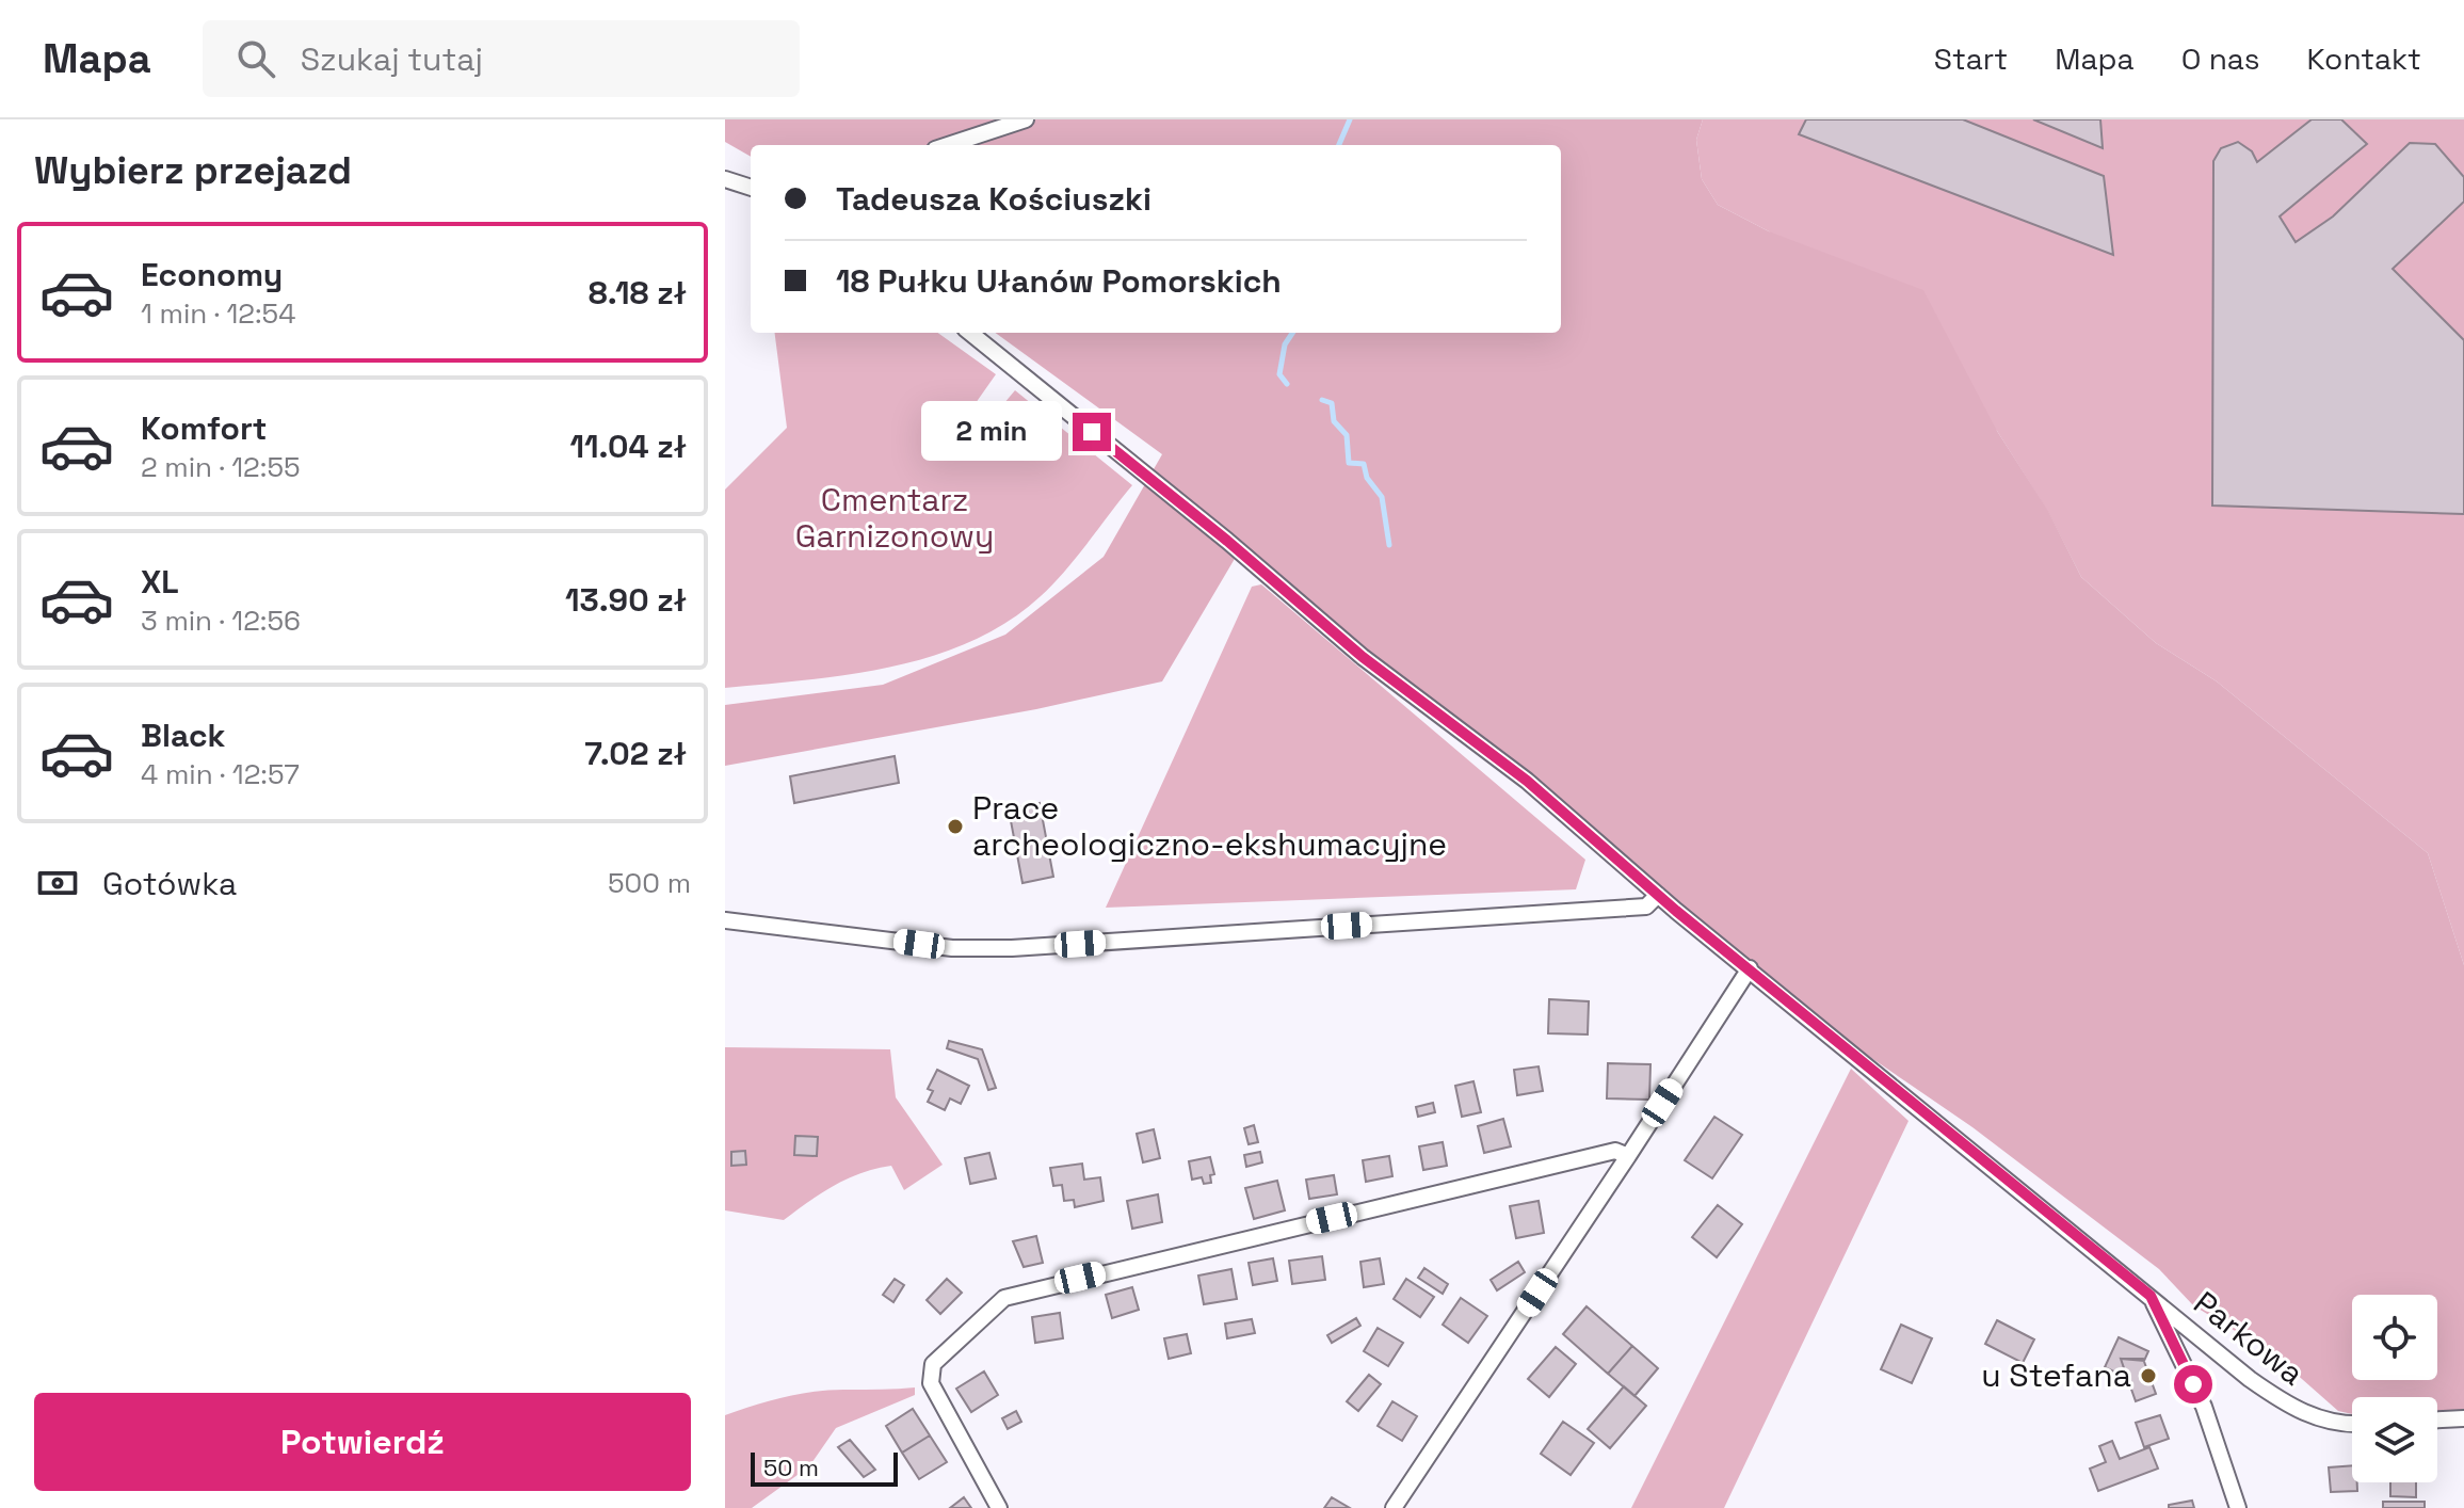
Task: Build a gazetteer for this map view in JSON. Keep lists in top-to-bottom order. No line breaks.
{"streets":{"street":["Parkowa"]},"parks":["Cmentarz Garnizonowy"],"places":["Prace archeologiczno-ekshumacyjne","u Stefana"],"scale_bar":"50 m","page":{"header":"Mapa","search":"Szukaj tutaj","nav":["Start","Mapa","O nas","Kontakt"],"heading":"Wybierz przejazd","banner":["Tadeusza Kościuszki","18 Pułku Ułanów Pomorskich"],"list":[{"name":"Economy","note":"1 min · 12:54","value":"8.18 zł"},{"name":"Komfort","note":"2 min · 12:55","value":"11.04 zł"},{"name":"XL","note":"3 min · 12:56","value":"13.90 zł"},{"name":"Black","note":"4 min · 12:57","value":"7.02 zł"}],"bubble":"2 min","pay":["Gotówka","500 m"],"buttons":"Potwierdź","scale":"50 m"}}
